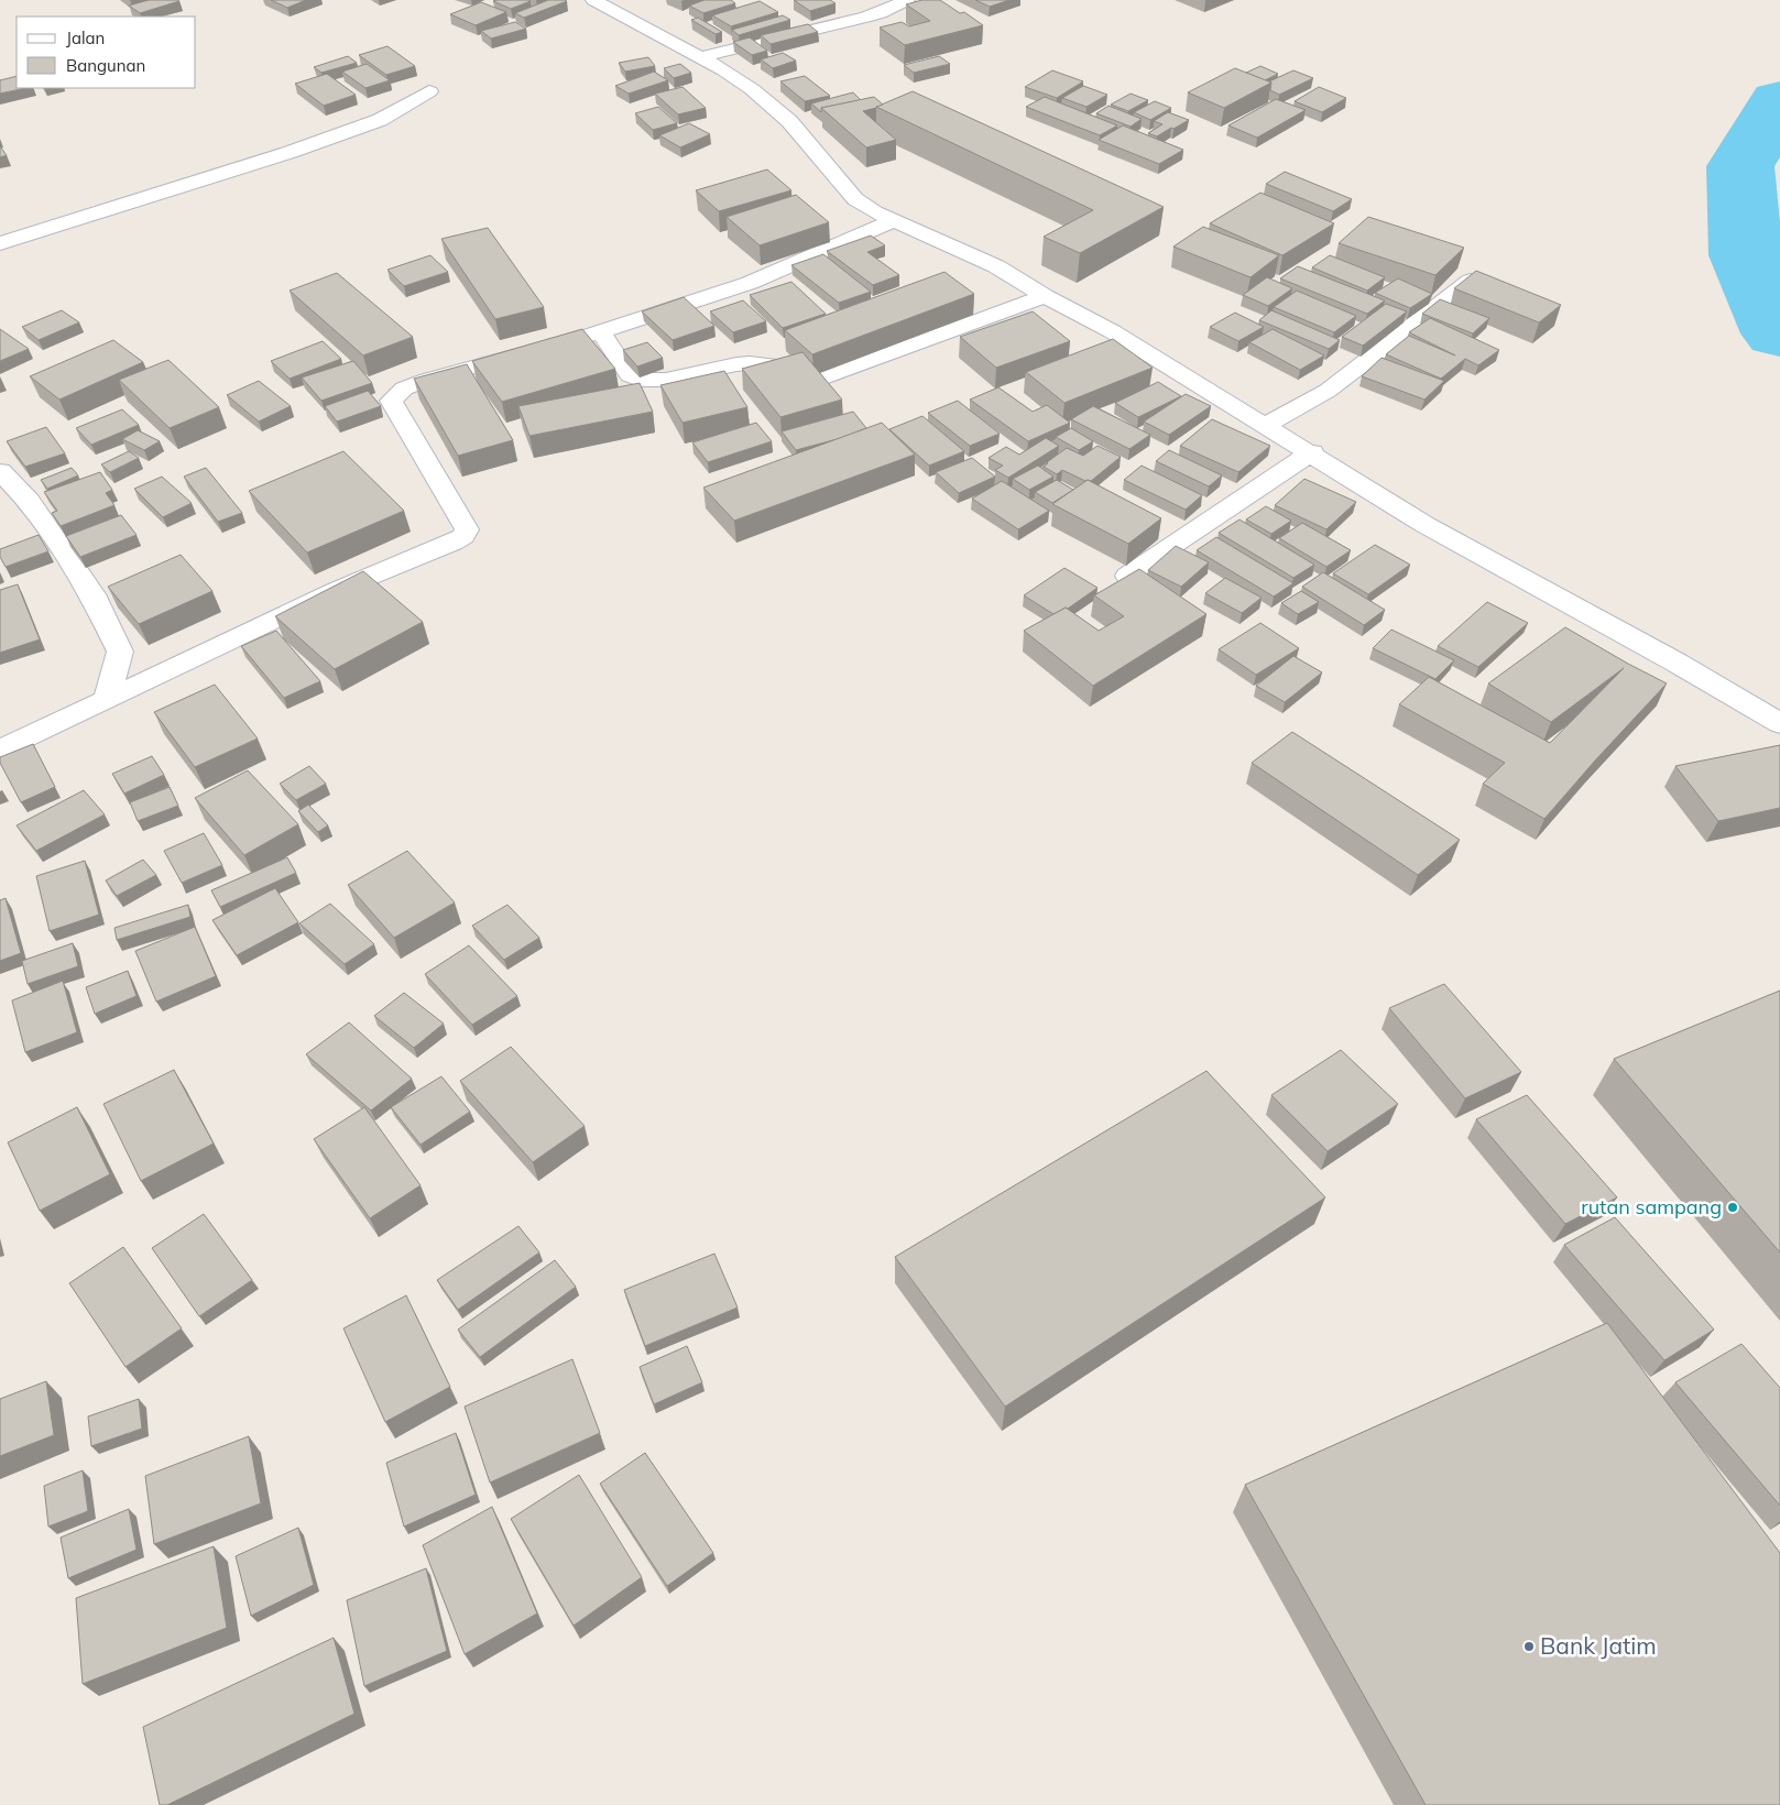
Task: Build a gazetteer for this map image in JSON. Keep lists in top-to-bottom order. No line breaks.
{"places":["rutan sampang","Bank Jatim"],"legend":["Jalan","Bangunan"]}
